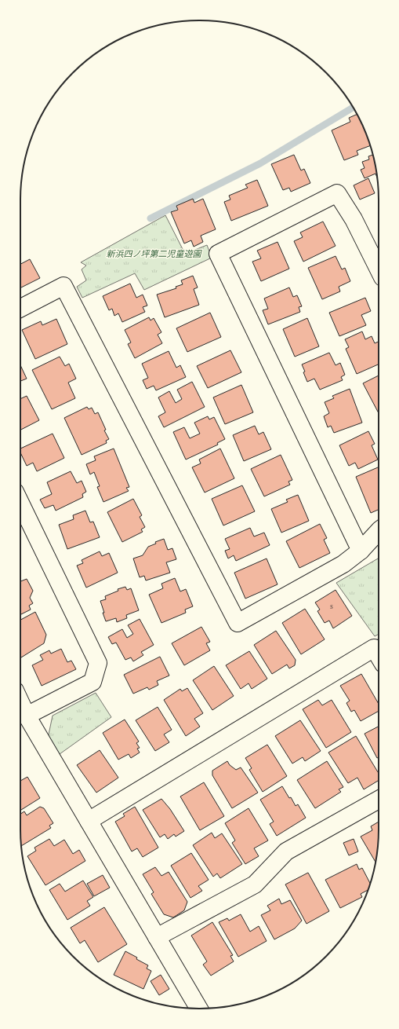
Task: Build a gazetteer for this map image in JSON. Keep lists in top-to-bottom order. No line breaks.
{"parks":["新浜四ノ坪第二児童遊園"],"house_numbers":["s"]}
